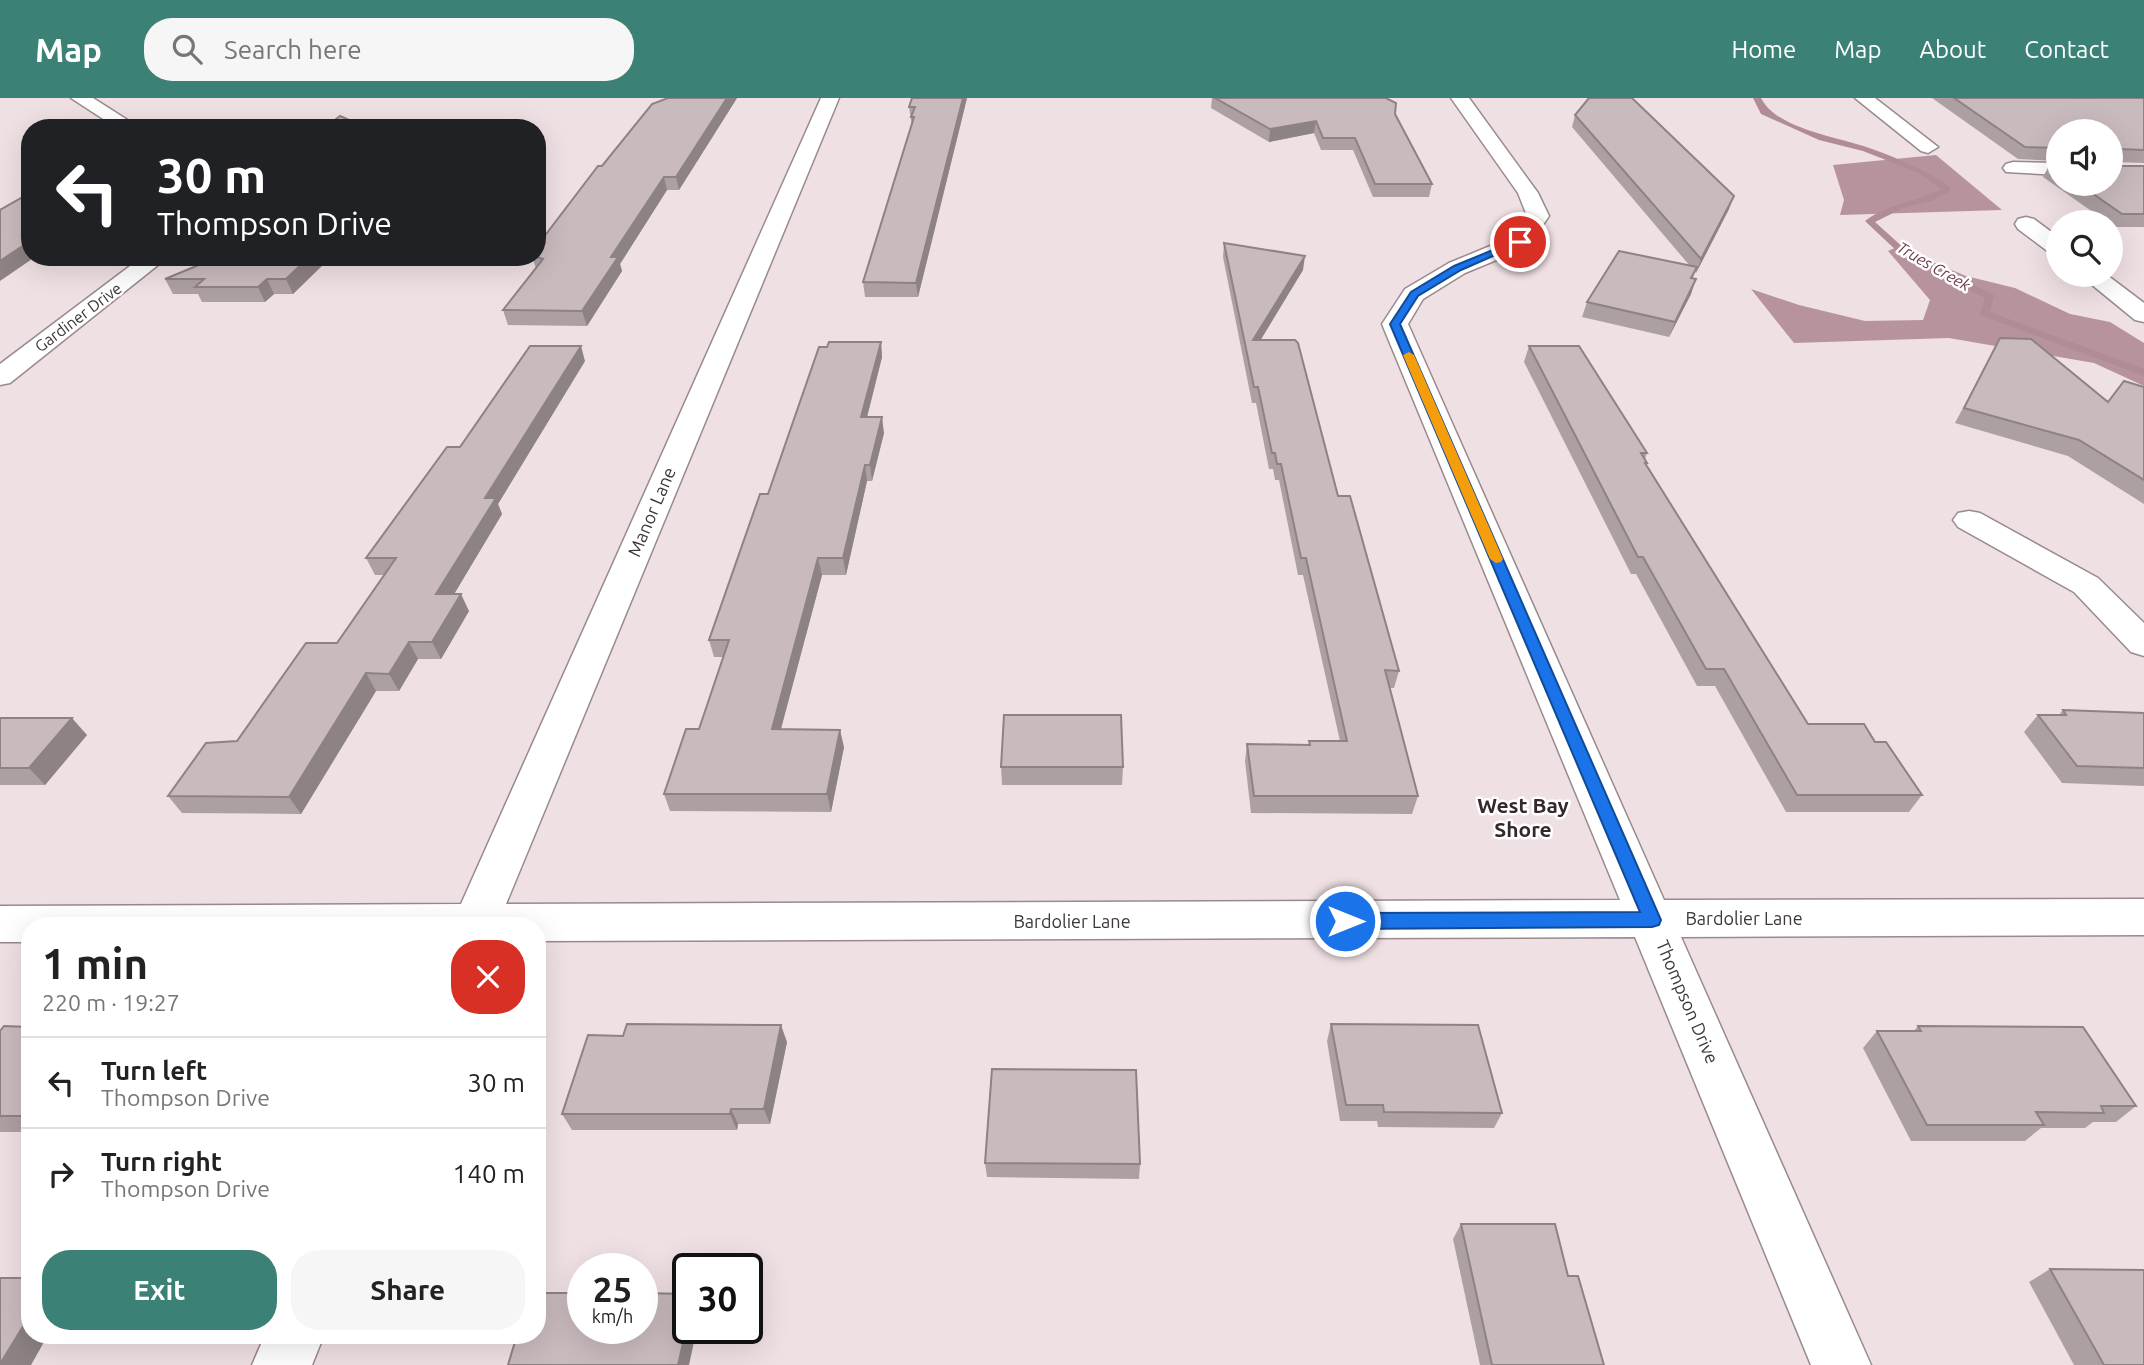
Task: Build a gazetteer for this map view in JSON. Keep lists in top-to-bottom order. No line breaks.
{"streets":{"street":["Gardiner Drive","Manor Lane","Bardolier Lane","Thompson Drive"]},"crossings":[["Bardolier Lane","Thompson Drive"]],"districts":["West Bay Shore"],"water":["Trues Creek"],"page":{"header":"Map","search":"Search here","nav":["Home","Map","About","Contact"],"turn":["30 m","Thompson Drive"],"heading":["1 min","220 m · 19:27"],"list":[{"name":"Turn left","note":"Thompson Drive","value":"30 m"},{"name":"Turn right","note":"Thompson Drive","value":"140 m"}],"buttons":["Exit","Share"],"speed":"25 km/h","limit":"30"}}
